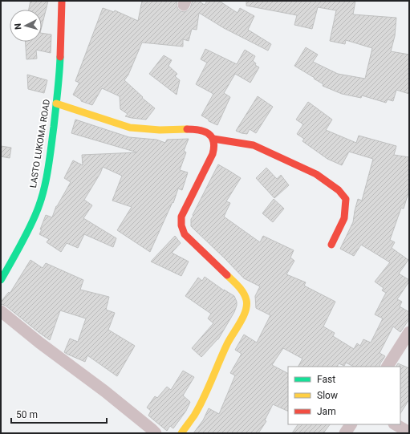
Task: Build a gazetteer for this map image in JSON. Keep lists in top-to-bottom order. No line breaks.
{"streets":{"street":["LASTO LUKOMA ROAD"]},"legend":["Fast","Slow","Jam"],"scale_bar":"50 m","north":"left"}
